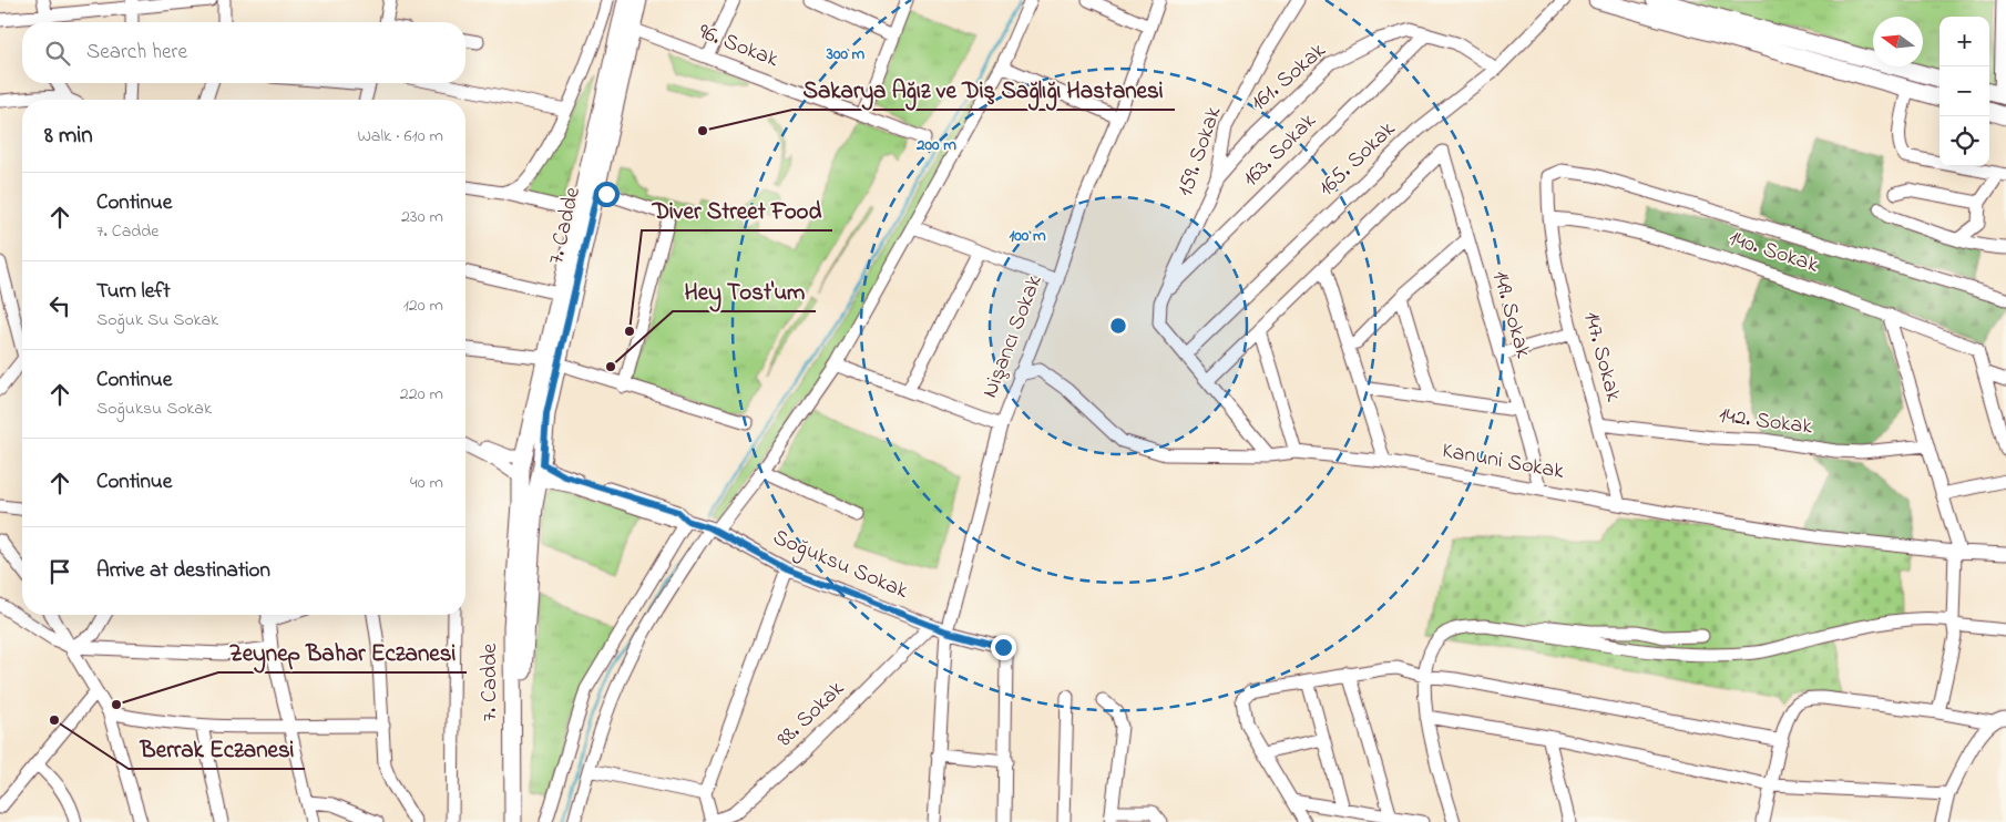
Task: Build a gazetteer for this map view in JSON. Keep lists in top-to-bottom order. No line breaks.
{"streets":{"main road":["7. Cadde"],"street":["96. Sokak","161. Sokak","163. Sokak","159. Sokak","165. Sokak","140. Sokak","149. Sokak","Nişancı Sokak","147. Sokak","142. Sokak","Kanuni Sokak","Soğuksu Sokak","88. Sokak"]},"crossings":[["96. Sokak","7. Cadde"],["161. Sokak","163. Sokak"],["161. Sokak","159. Sokak"],["161. Sokak","165. Sokak"],["163. Sokak","159. Sokak"],["159. Sokak","165. Sokak"],["7. Cadde","Soğuksu Sokak"],["140. Sokak","147. Sokak"],["149. Sokak","Kanuni Sokak"],["Nişancı Sokak","Kanuni Sokak"],["Nişancı Sokak","Soğuksu Sokak"],["147. Sokak","142. Sokak"],["147. Sokak","Kanuni Sokak"],["Soğuksu Sokak","88. Sokak"]],"places":["Sakarya Ağız ve Diş Sağlığı Hastanesi","Diver Street Food","Hey Tost'um","Zeynep Bahar Eczanesi","Berrak Eczanesi"],"north":"left","page":{"map_buttons":["+","−"],"search":"Search here","heading":["8 min","Walk · 610 m"],"list":[["Continue","7. Cadde","230 m"],["Turn left","Soğuk Su Sokak","120 m"],["Continue","Soğuksu Sokak","220 m"],["Continue","40 m"],"Arrive at destination"]},"rings":["300 m","200 m","100 m"]}
